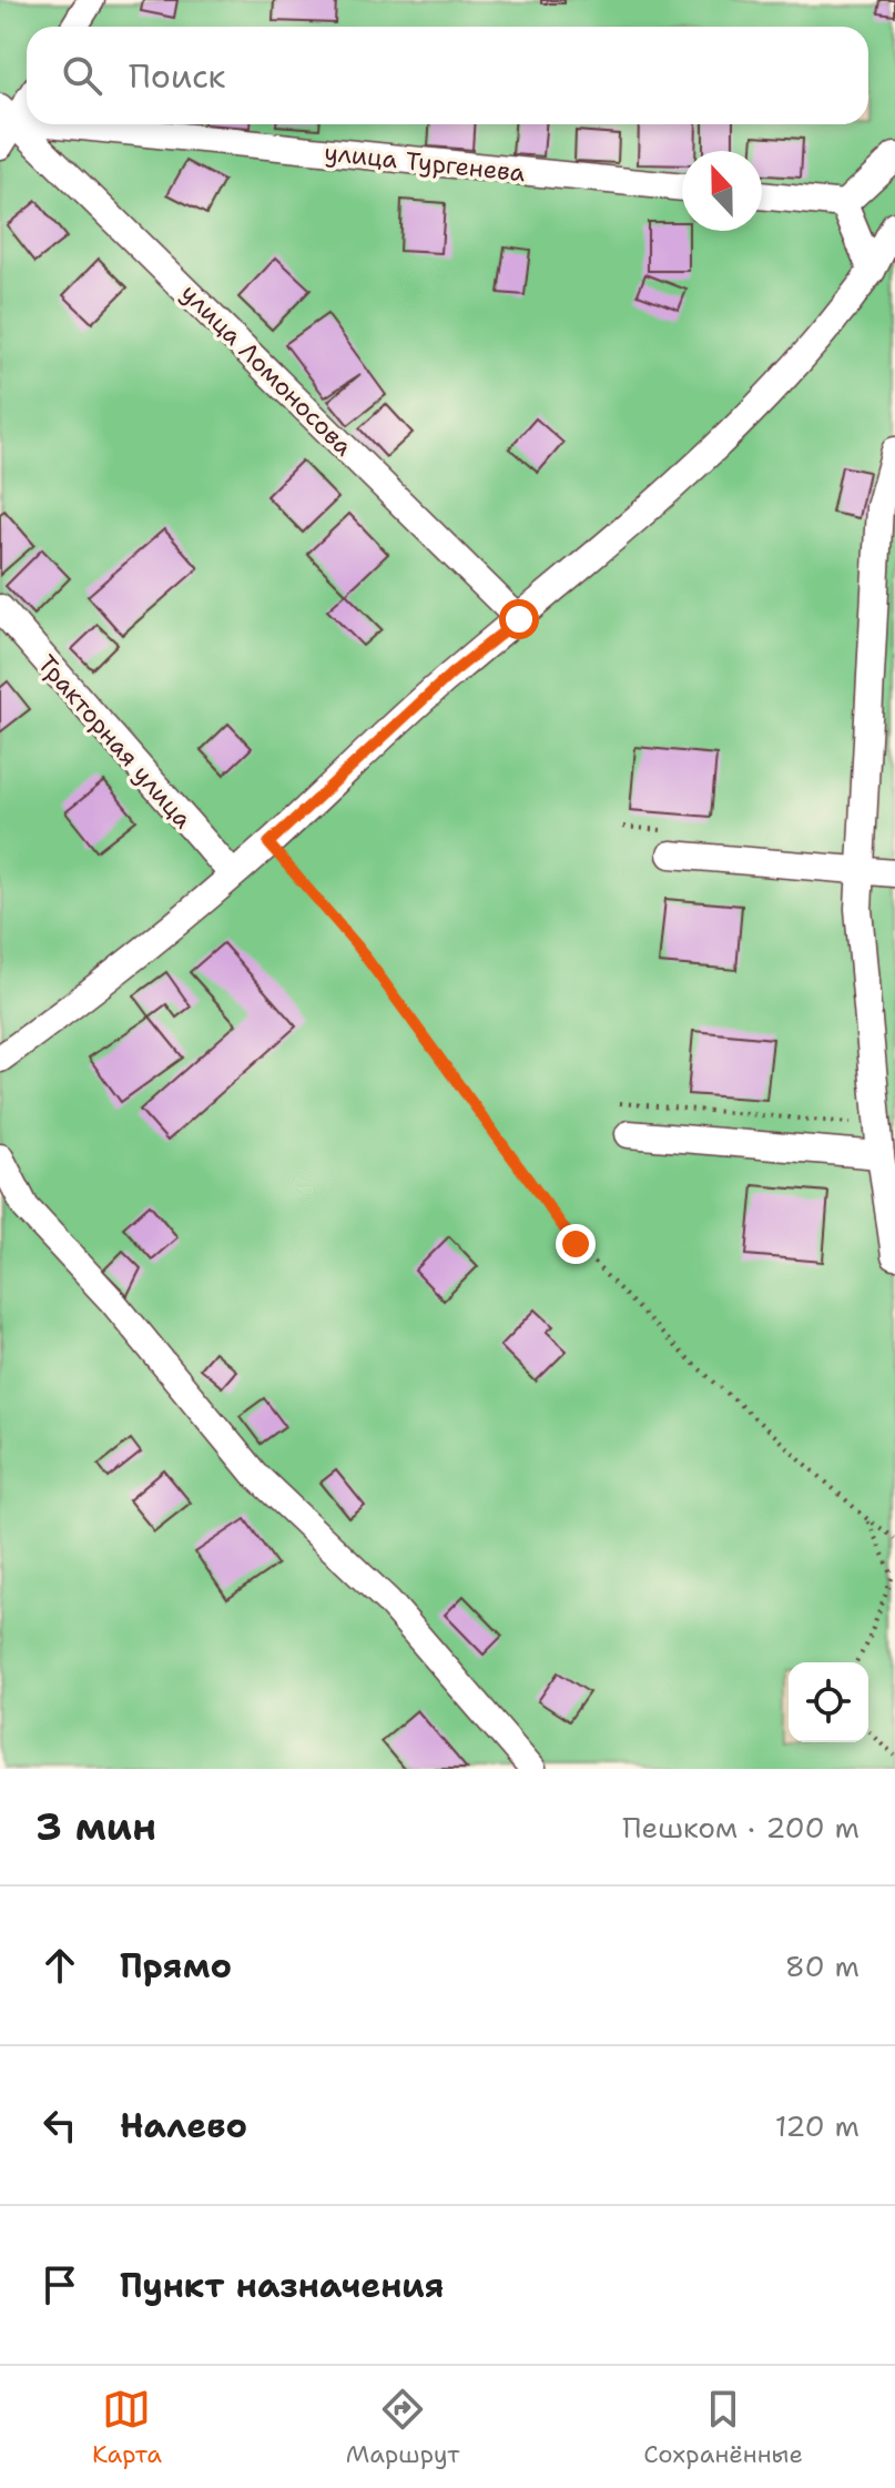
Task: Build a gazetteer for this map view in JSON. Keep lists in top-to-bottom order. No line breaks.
{"streets":{"street":["улица Тургенева","улица Ломоносова","Тракторная улица"]},"north":"top","page":{"search":"Поиск","heading":["3 мин","Пешком · 200 m"],"list":[["Прямо","80 m"],["Налево","120 m"],"Пункт назначения"],"nav":["Карта","Маршрут","Сохранённые"]}}
